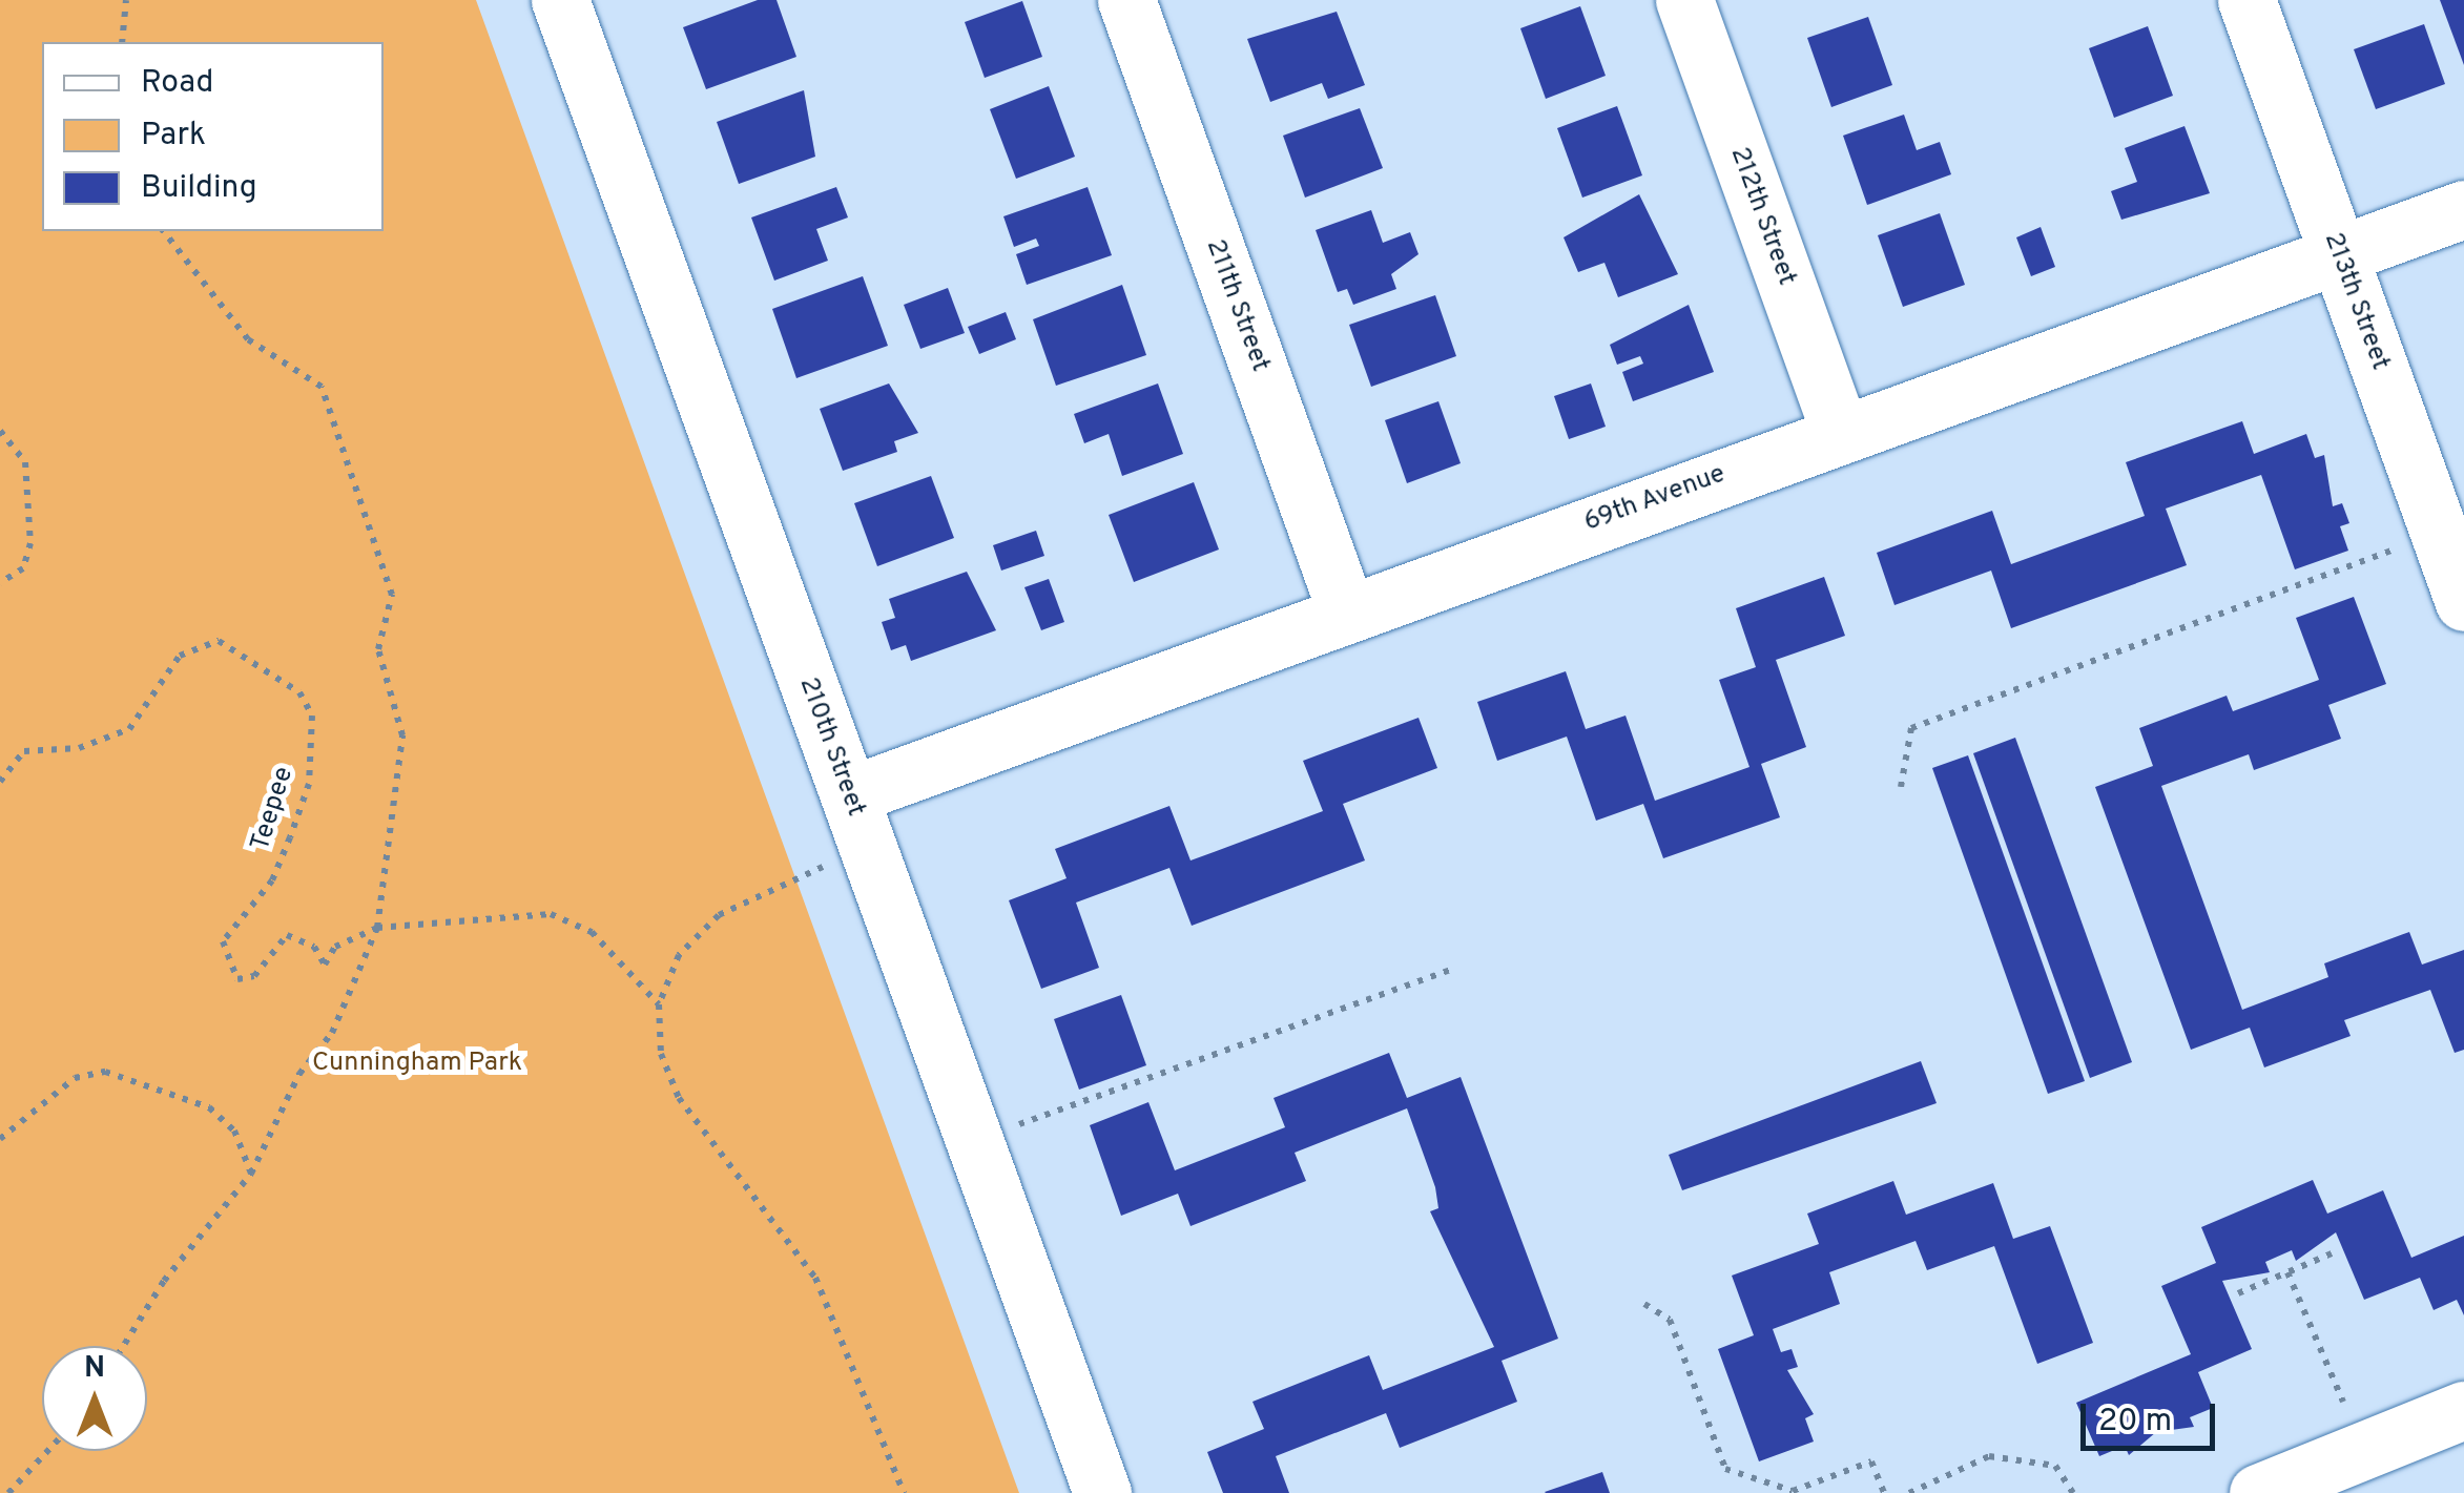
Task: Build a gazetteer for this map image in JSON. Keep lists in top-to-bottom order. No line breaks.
{"streets":{"street":["212th Street","213th Street","211th Street","69th Avenue","210th Street"],"path":["Teepee"]},"crossings":[["212th Street","69th Avenue"],["213th Street","69th Avenue"],["211th Street","69th Avenue"],["69th Avenue","210th Street"]],"parks":["Cunningham Park"],"legend":["Road","Park","Building"],"scale_bar":"20 m","north":"top"}
